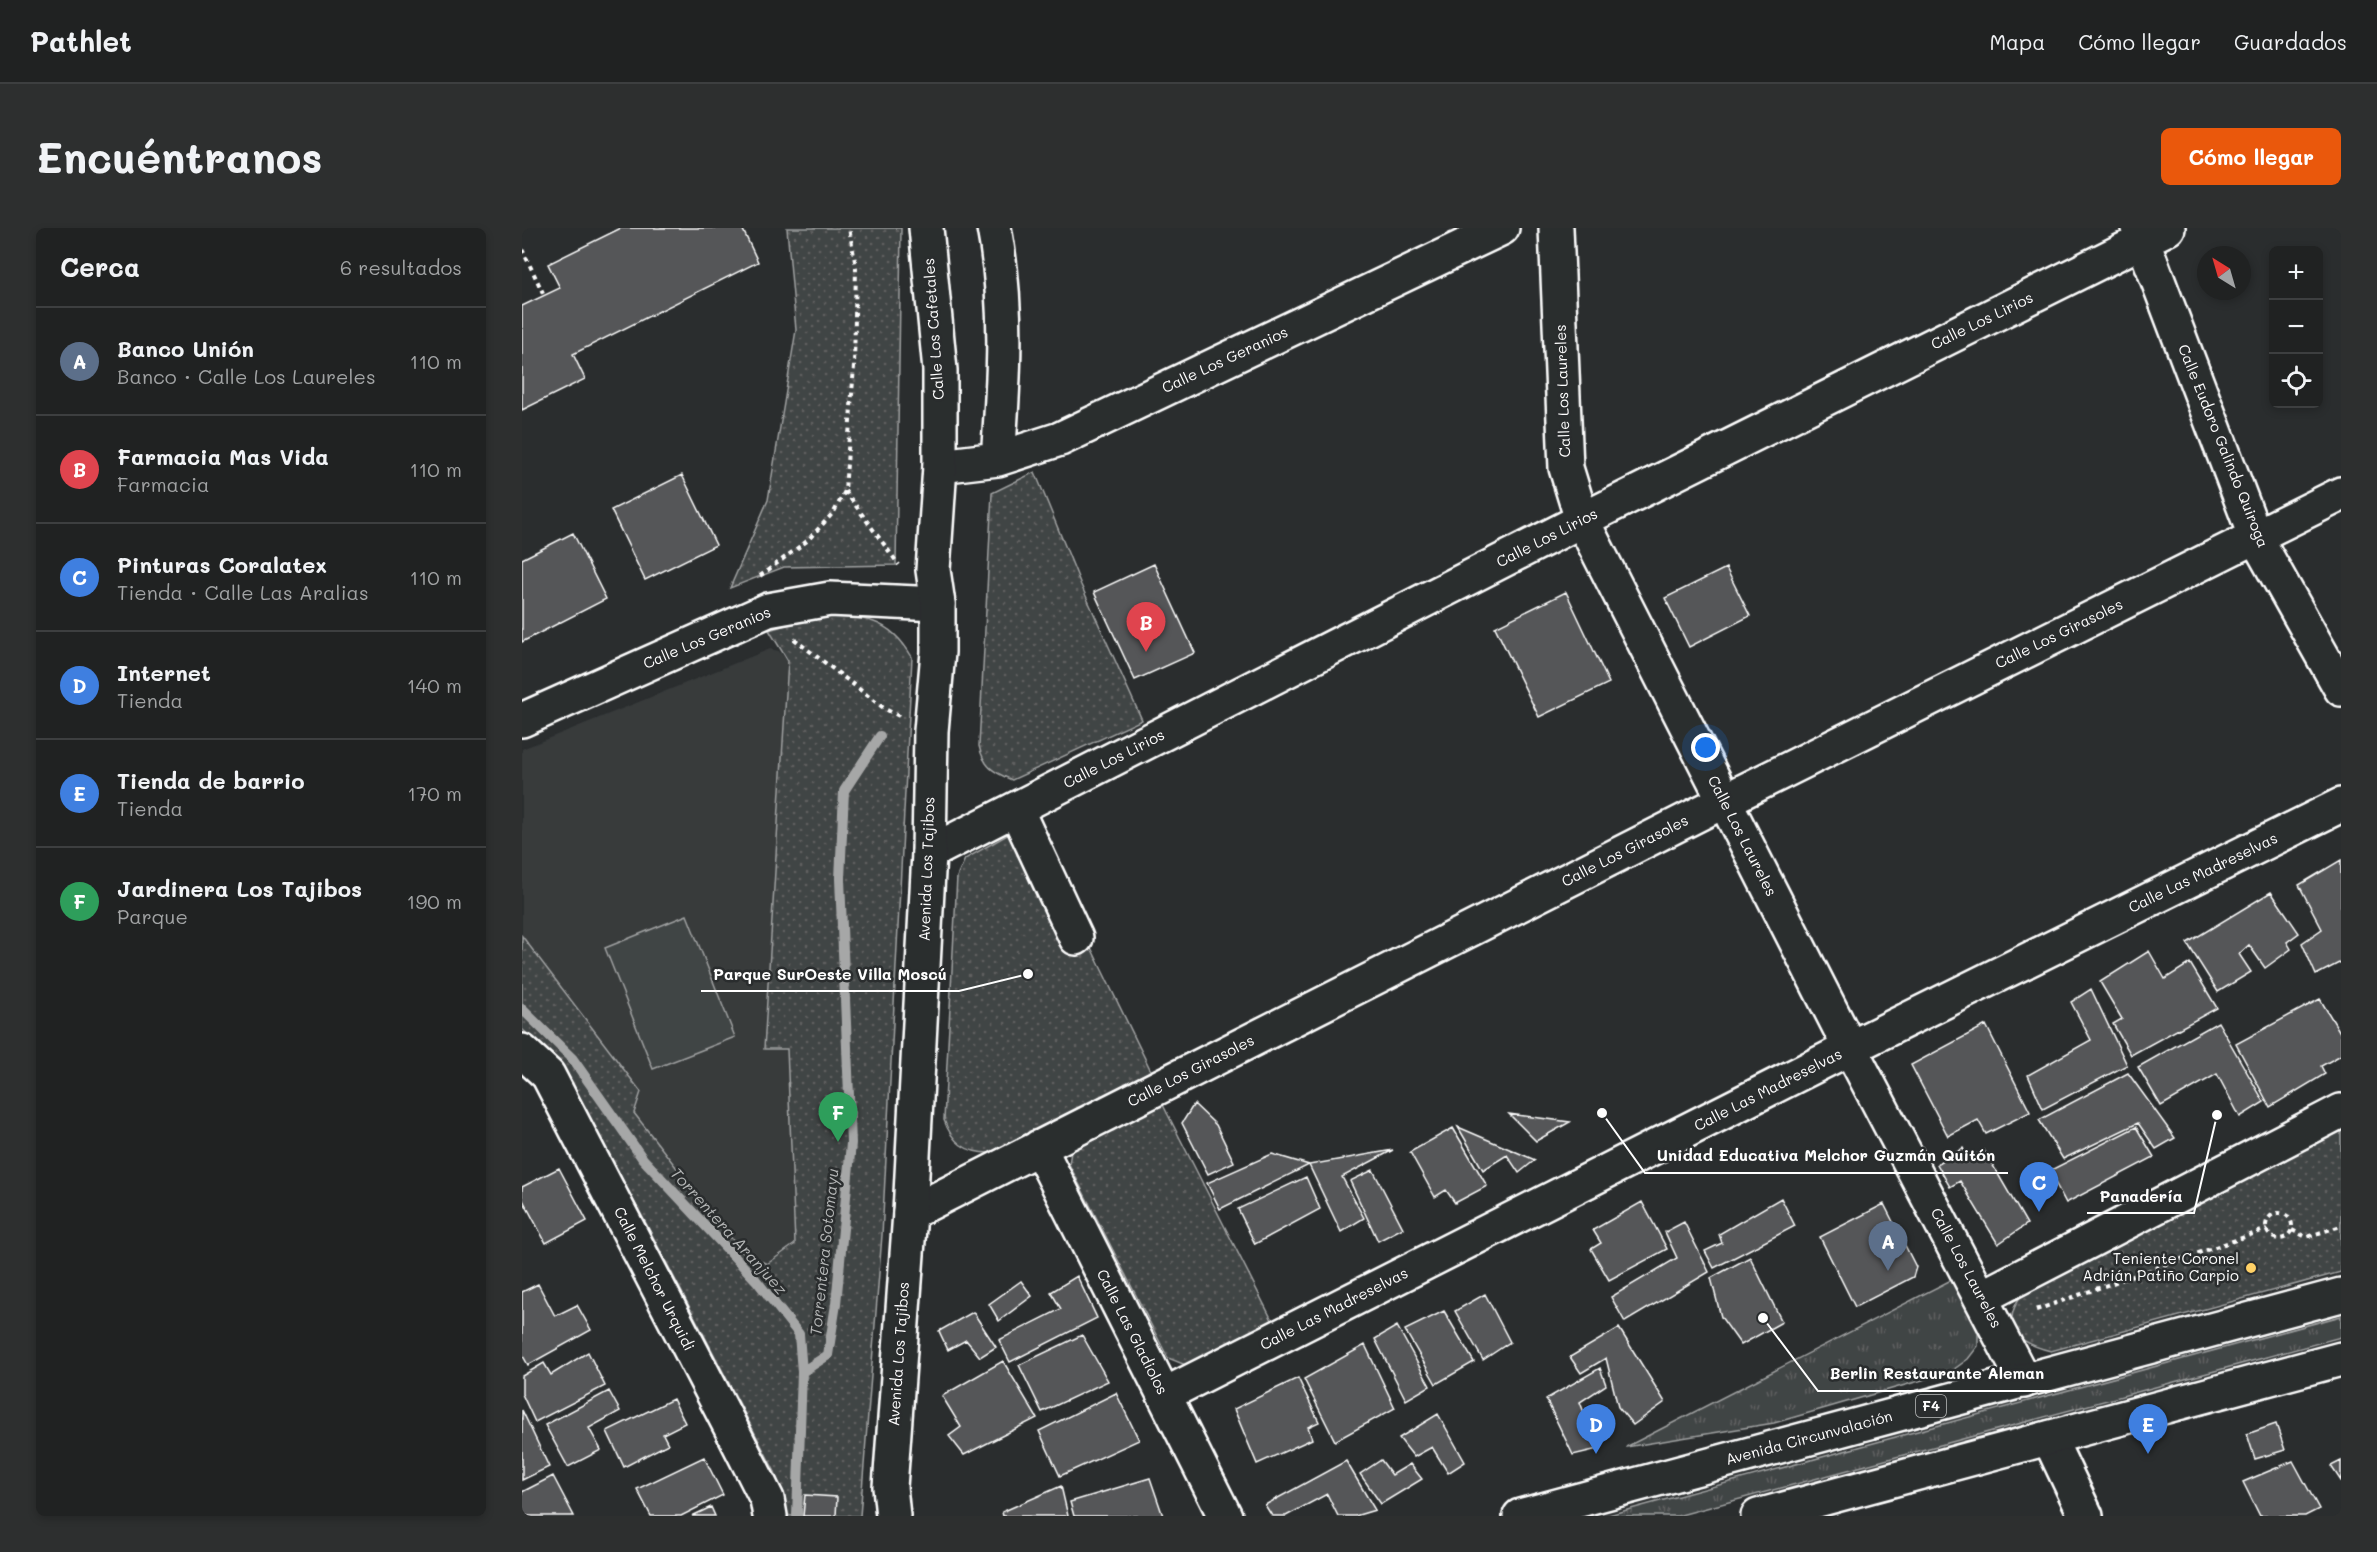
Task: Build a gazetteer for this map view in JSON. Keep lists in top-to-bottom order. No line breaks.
{"streets":{"main road":["Calle Los Lirios","Calle Los Cafetales","Calle Los Geranios","Calle Los Laureles","Calle Eudoro Galindo Quiroga","Calle Los Girasoles","Avenida Los Tajibos","Calle Las Madreselvas","Calle Melchor Urquidi","Calle Las Gladiolos","F4","Avenida Circunvalación"]},"crossings":[["Calle Los Lirios","Calle Los Laureles"],["Calle Los Lirios","Calle Eudoro Galindo Quiroga"],["Calle Los Lirios","Avenida Los Tajibos"],["Calle Los Cafetales","Calle Los Geranios"],["Calle Los Cafetales","Avenida Los Tajibos"],["Calle Los Geranios","Avenida Los Tajibos"],["Calle Los Laureles","Calle Los Girasoles"],["Calle Los Laureles","Calle Las Madreselvas"],["Calle Los Laureles","Avenida Circunvalación"],["Calle Eudoro Galindo Quiroga","Calle Los Girasoles"],["Calle Los Girasoles","Avenida Los Tajibos"],["Calle Los Girasoles","Calle Las Gladiolos"],["Calle Las Madreselvas","Calle Las Gladiolos"]],"water":["Torrentera Aranjuez","Torrentera Sotomayu"],"places":["Parque SurOeste Villa Moscú","Unidad Educativa Melchor Guzmán Quitón","Panadería","Teniente Coronel Adrián Patiño Carpio","Berlin Restaurante Aleman"],"north":"top left","page":{"header":"Pathlet","nav":["Mapa","Cómo llegar","Guardados"],"buttons":"Cómo llegar","title":"Encuéntranos","heading":["Cerca","6 resultados"],"map_buttons":["+","−"],"list":[{"mark":"A","name":"Banco Unión","note":"Banco · Calle Los Laureles","value":"110 m"},{"mark":"B","name":"Farmacia Mas Vida","note":"Farmacia","value":"110 m"},{"mark":"C","name":"Pinturas Coralatex","note":"Tienda · Calle Las Aralias","value":"110 m"},{"mark":"D","name":"Internet","note":"Tienda","value":"140 m"},{"mark":"E","name":"Tienda de barrio","note":"Tienda","value":"170 m"},{"mark":"F","name":"Jardinera Los Tajibos","note":"Parque","value":"190 m"}],"pins":["B","F","C","A","D","E"]}}
